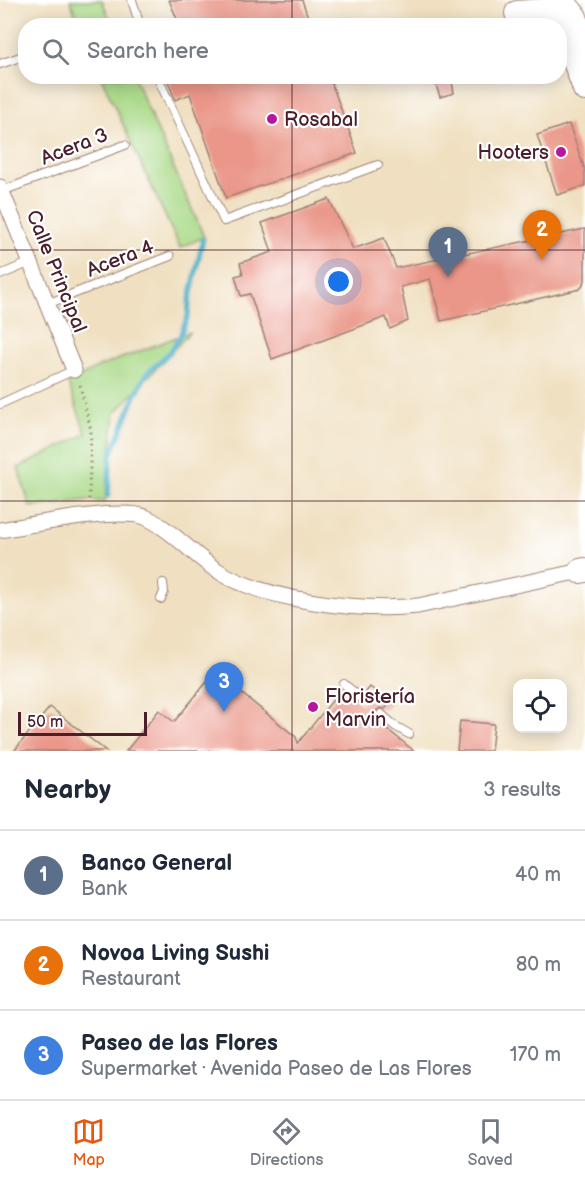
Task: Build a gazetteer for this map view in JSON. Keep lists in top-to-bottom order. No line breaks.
{"streets":{"street":["Calle Principal"],"lane":["Acera 3","Acera 4"]},"crossings":[["Acera 3","Calle Principal"],["Acera 4","Calle Principal"]],"places":["Rosabal","Hooters","Floristería Marvin"],"scale_bar":"50 m","page":{"search":"Search here","pins":["2","1","3"],"scale":"50 m","heading":["Nearby","3 results"],"list":[{"mark":"1","name":"Banco General","note":"Bank","value":"40 m"},{"mark":"2","name":"Novoa Living Sushi","note":"Restaurant","value":"80 m"},{"mark":"3","name":"Paseo de las Flores","note":"Supermarket · Avenida Paseo de Las Flores","value":"170 m"}],"nav":["Map","Directions","Saved"]}}
